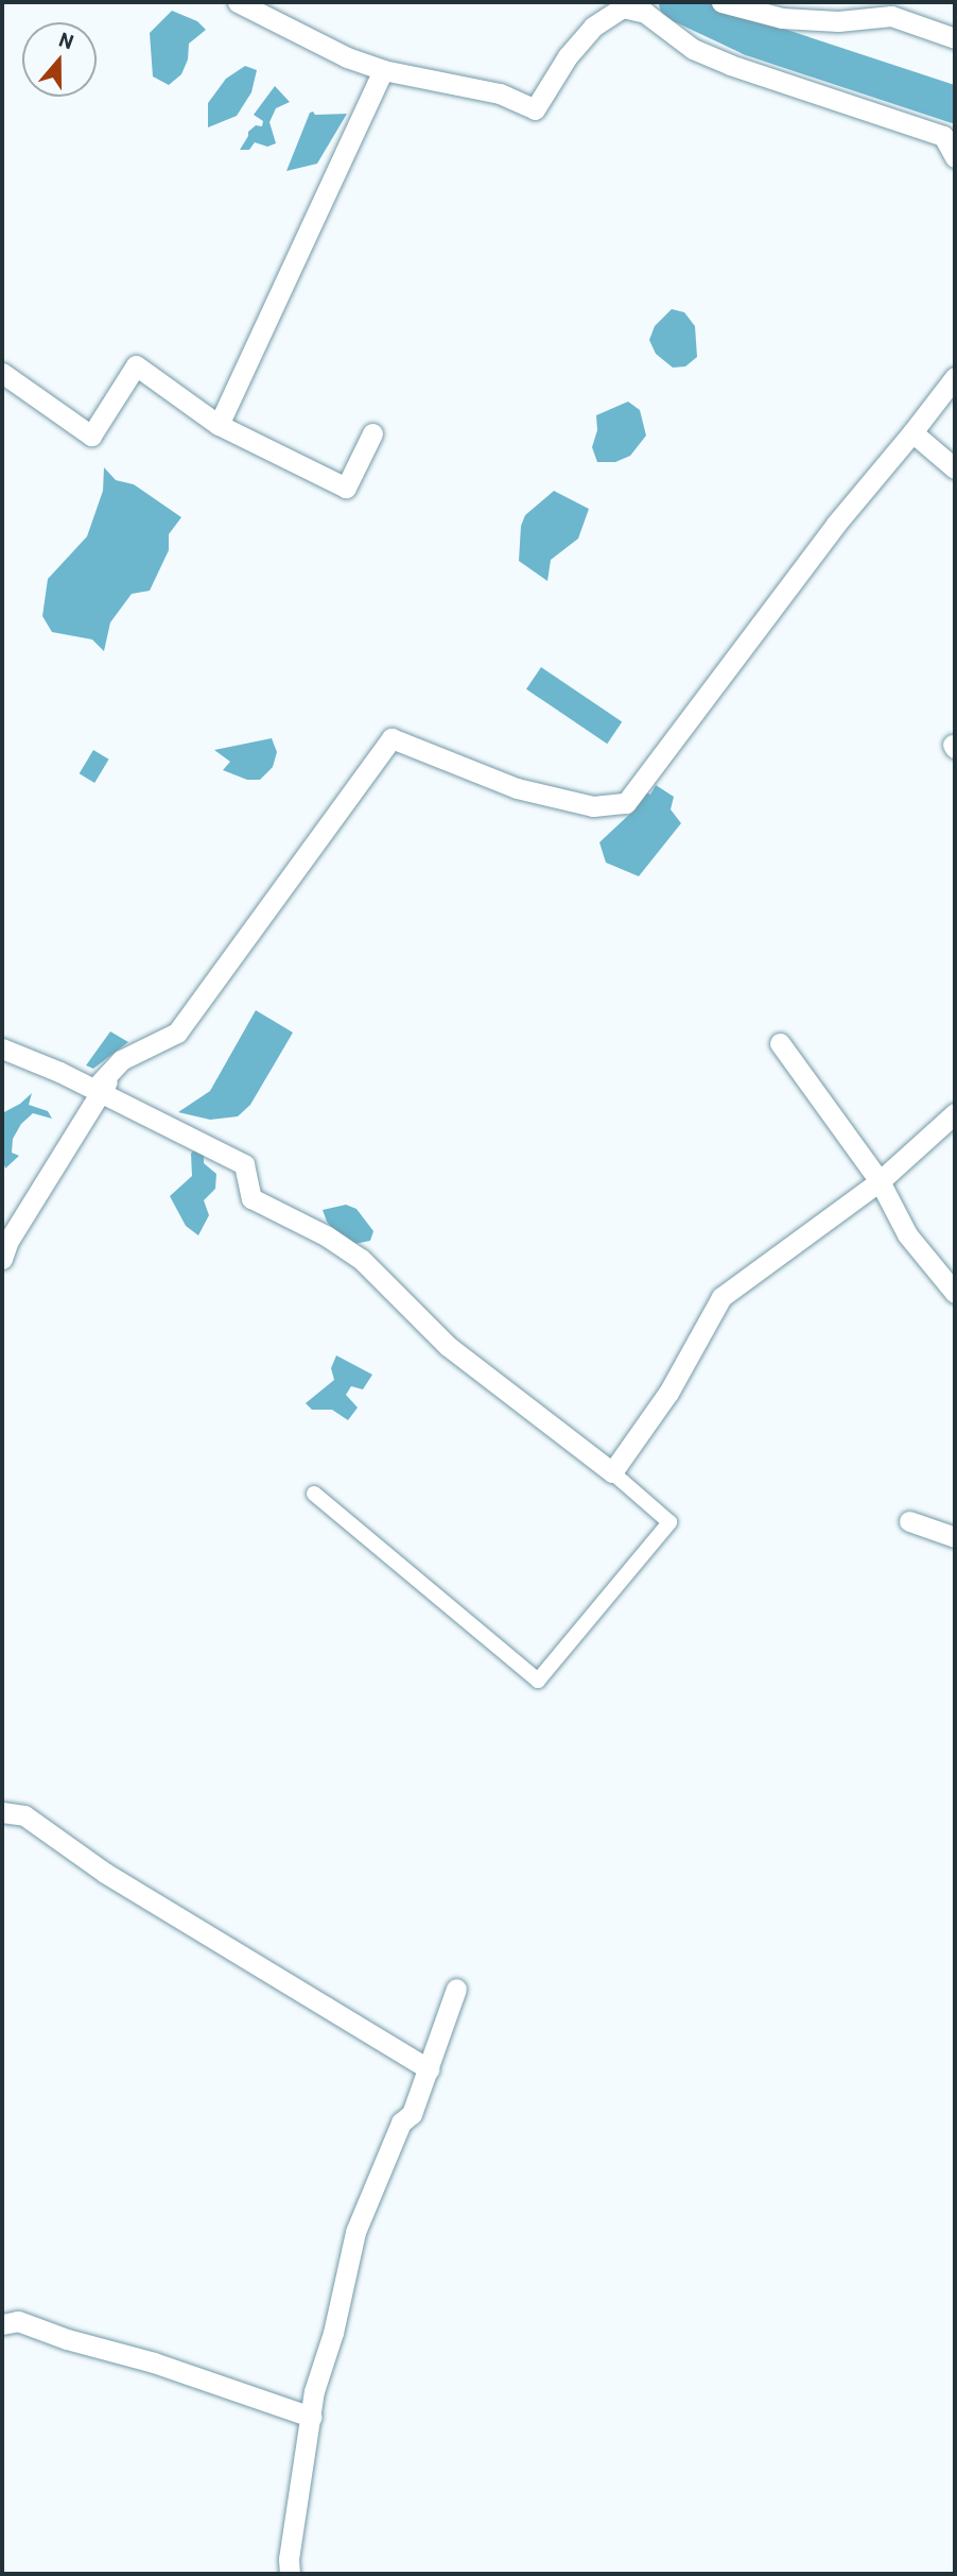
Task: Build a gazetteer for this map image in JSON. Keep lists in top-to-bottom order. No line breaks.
{"north":"top"}
